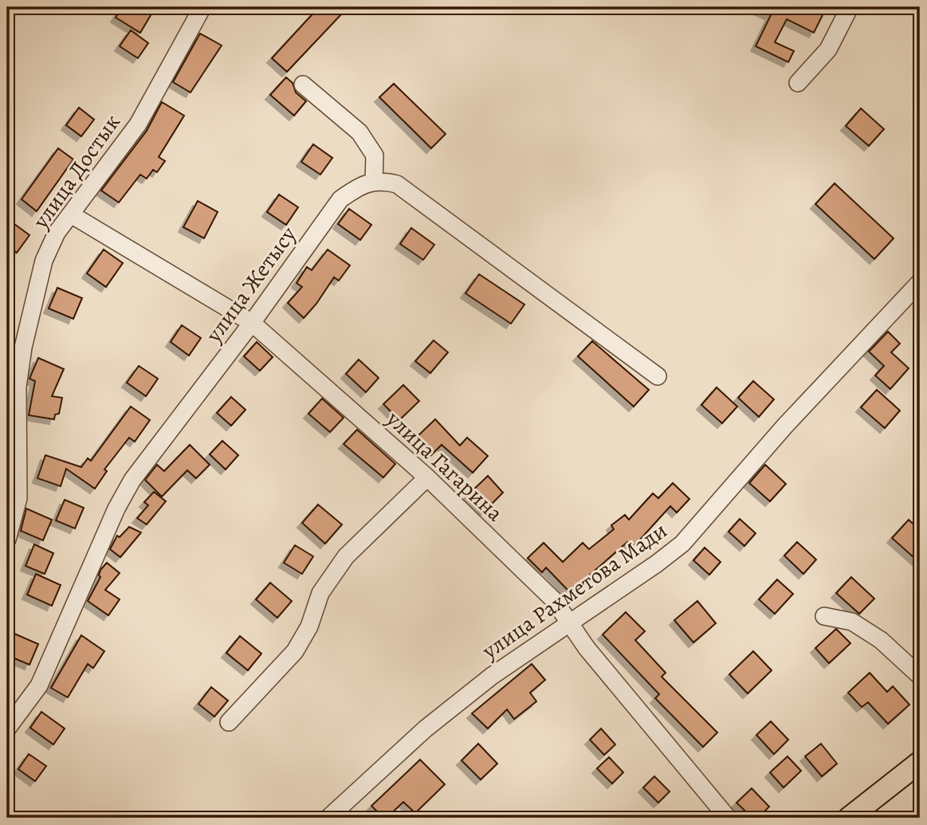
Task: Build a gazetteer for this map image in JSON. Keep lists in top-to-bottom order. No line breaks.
{"streets":{"street":["улица Достык","улица Жетысу","улица Гагарина","улица Рахметова Мади"]},"crossings":[["улица Достык","улица Гагарина"],["улица Жетысу","улица Гагарина"],["улица Гагарина","улица Рахметова Мади"]]}
